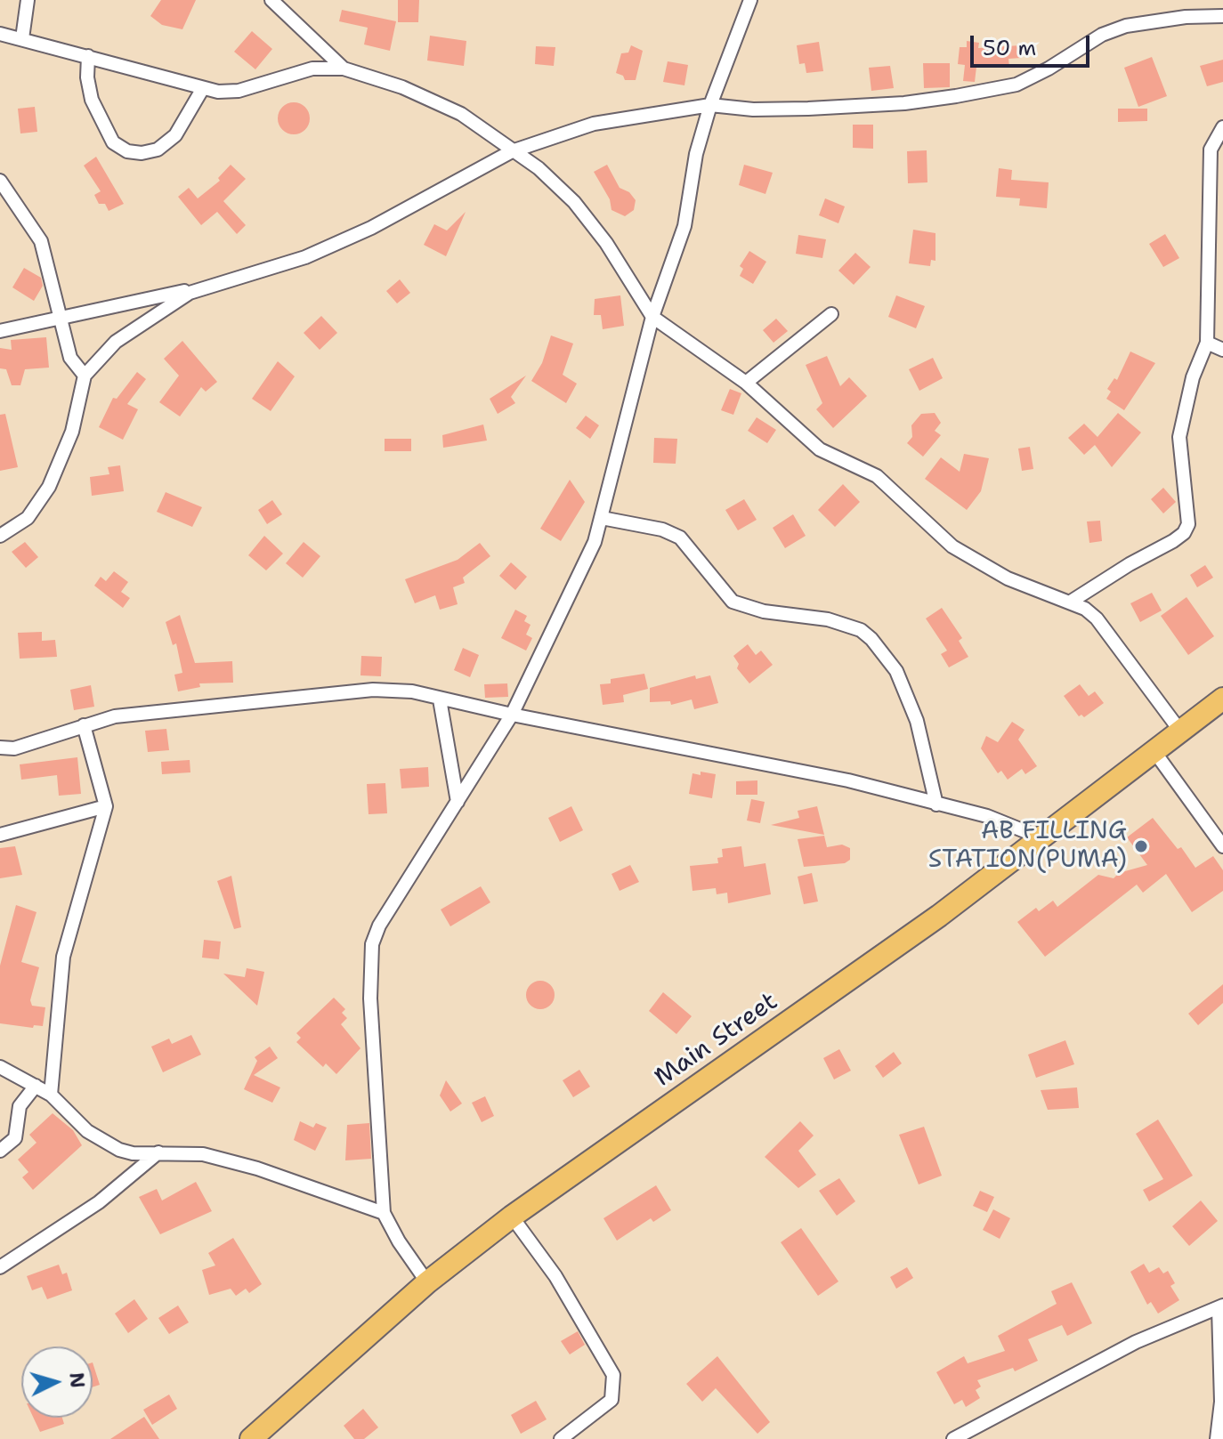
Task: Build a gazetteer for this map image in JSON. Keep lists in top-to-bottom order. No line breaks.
{"streets":{"highway":["Main Street"]},"places":["AB FILLING STATION(PUMA)"],"scale_bar":"50 m","north":"right"}
